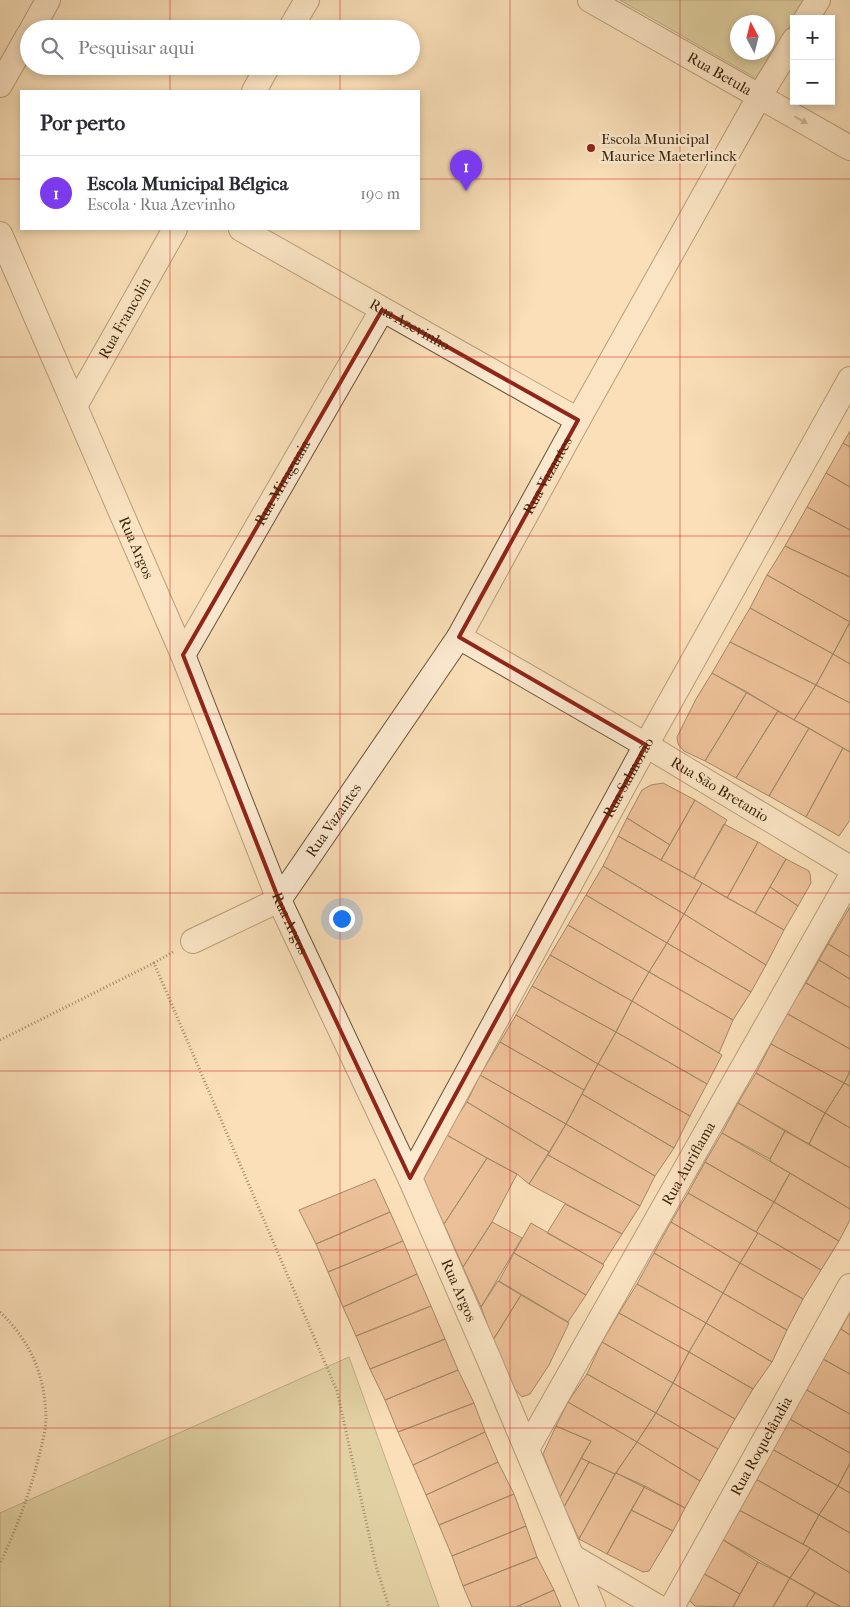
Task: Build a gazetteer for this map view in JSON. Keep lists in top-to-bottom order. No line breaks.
{"streets":{"street":["Rua Betula","Rua Francolin","Rua Azevinho","Rua Vazantes","Rua Miraguaia","Rua Argos","Rua Salmorão","Rua São Bretanio","Rua Auriflama","Rua Roquelândia"]},"crossings":[["Rua Betula","Rua Vazantes"],["Rua Francolin","Rua Argos"],["Rua Azevinho","Rua Vazantes"],["Rua Azevinho","Rua Miraguaia"],["Rua Vazantes","Rua Argos"],["Rua Vazantes","Rua São Bretanio"],["Rua Miraguaia","Rua Argos"],["Rua Argos","Rua Salmorão"],["Rua Argos","Rua Auriflama"],["Rua Salmorão","Rua São Bretanio"]],"places":["Escola Municipal Maurice Maeterlinck"],"north":"top","page":{"map_buttons":["+","−"],"search":"Pesquisar aqui","heading":"Por perto","pins":"1","list":[{"mark":"1","name":"Escola Municipal Bélgica","note":"Escola · Rua Azevinho","value":"190 m"}]}}
